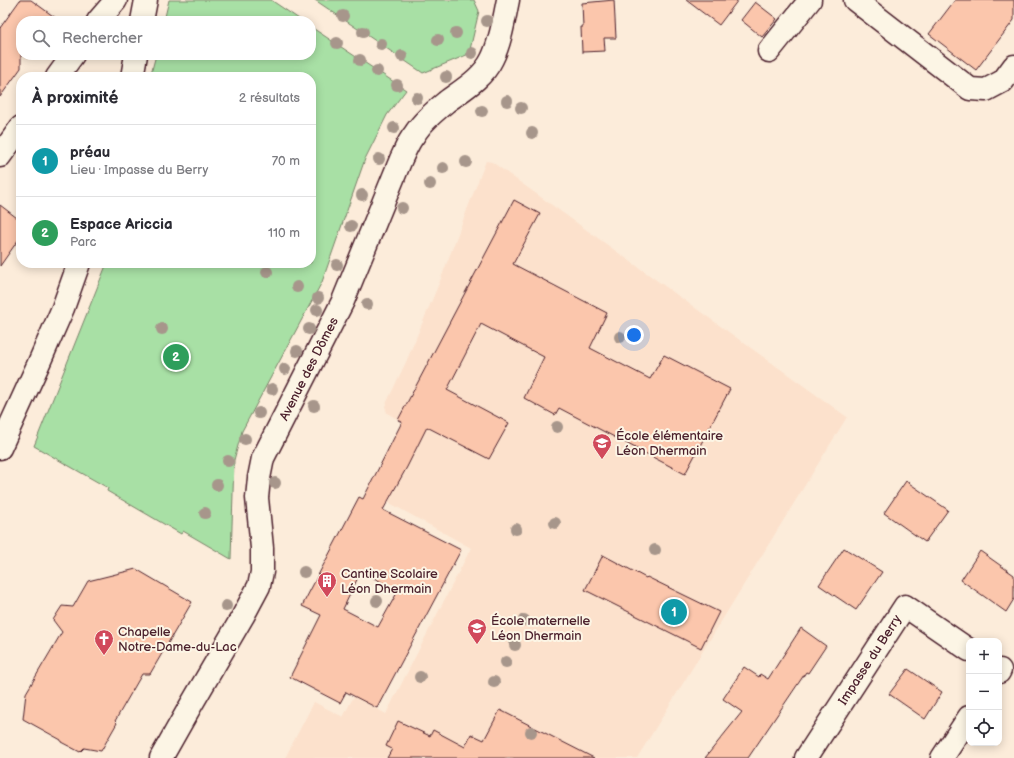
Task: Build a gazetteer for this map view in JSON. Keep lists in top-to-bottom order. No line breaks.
{"streets":{"street":["Avenue des Dômes","Impasse du Berry"]},"places":{"school or university":["École élémentaire Léon Dhermain","École maternelle Léon Dhermain"],"building":["Cantine Scolaire Léon Dhermain"],"church":["Chapelle Notre-Dame-du-Lac"]},"page":{"search":"Rechercher","heading":["À proximité","2 résultats"],"list":[{"mark":"1","name":"préau","note":"Lieu · Impasse du Berry","value":"70 m"},{"mark":"2","name":"Espace Ariccia","note":"Parc","value":"110 m"}],"pins":["2","1"],"map_buttons":["+","−"]}}
